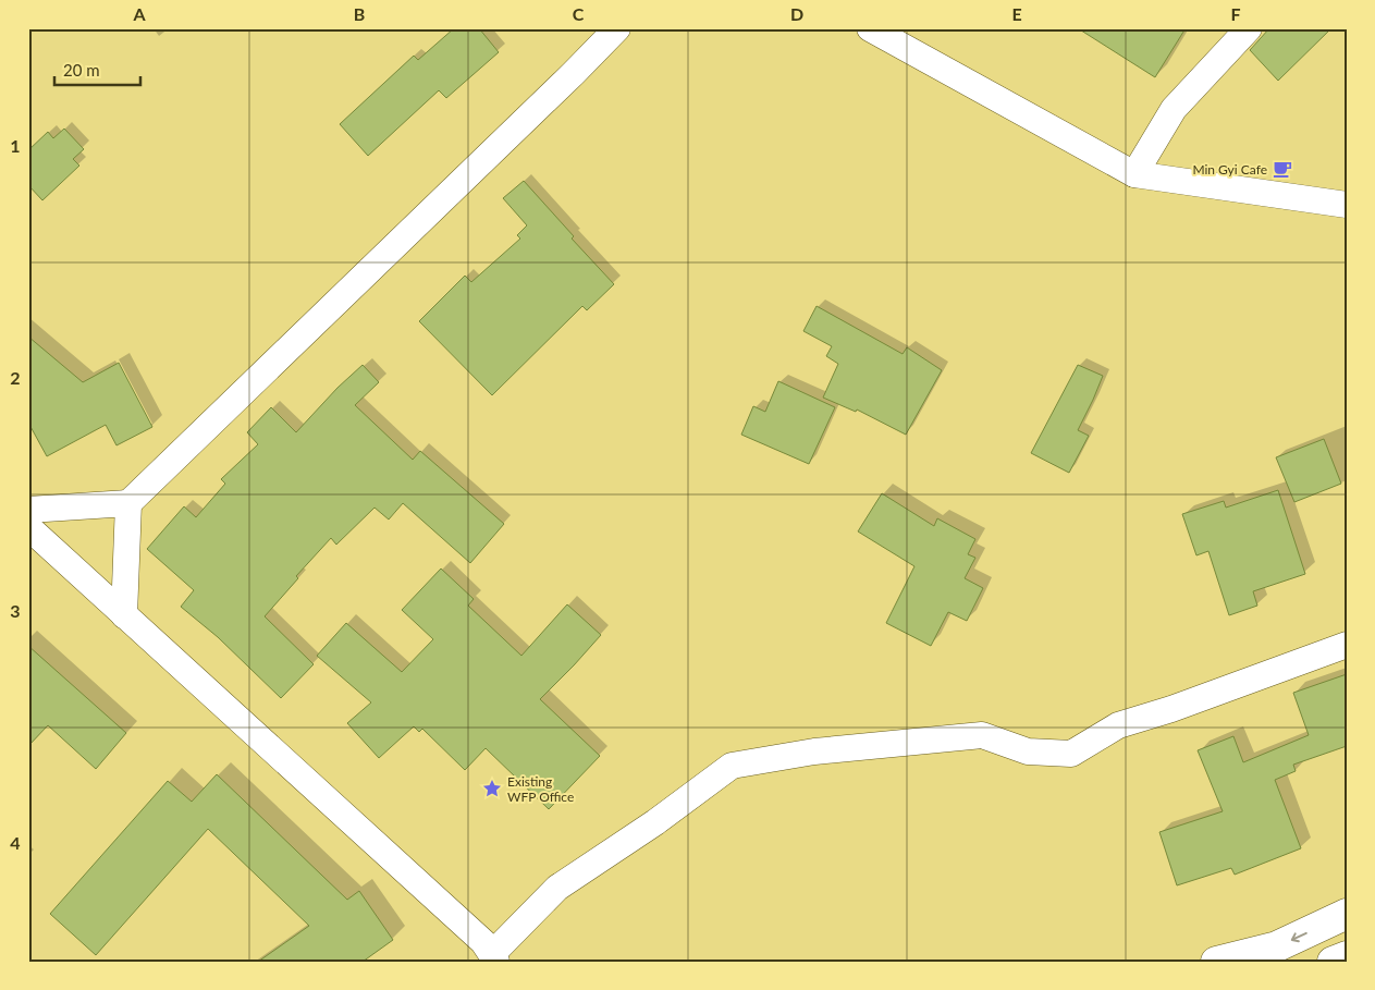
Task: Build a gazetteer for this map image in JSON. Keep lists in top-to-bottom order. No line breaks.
{"places":{"cafe":["Min Gyi Cafe"],"place":["Existing WFP Office"]},"scale_bar":"20 m","grid":{"columns":["A","B","C","D","E","F"],"rows":["1","2","3","4"]}}
